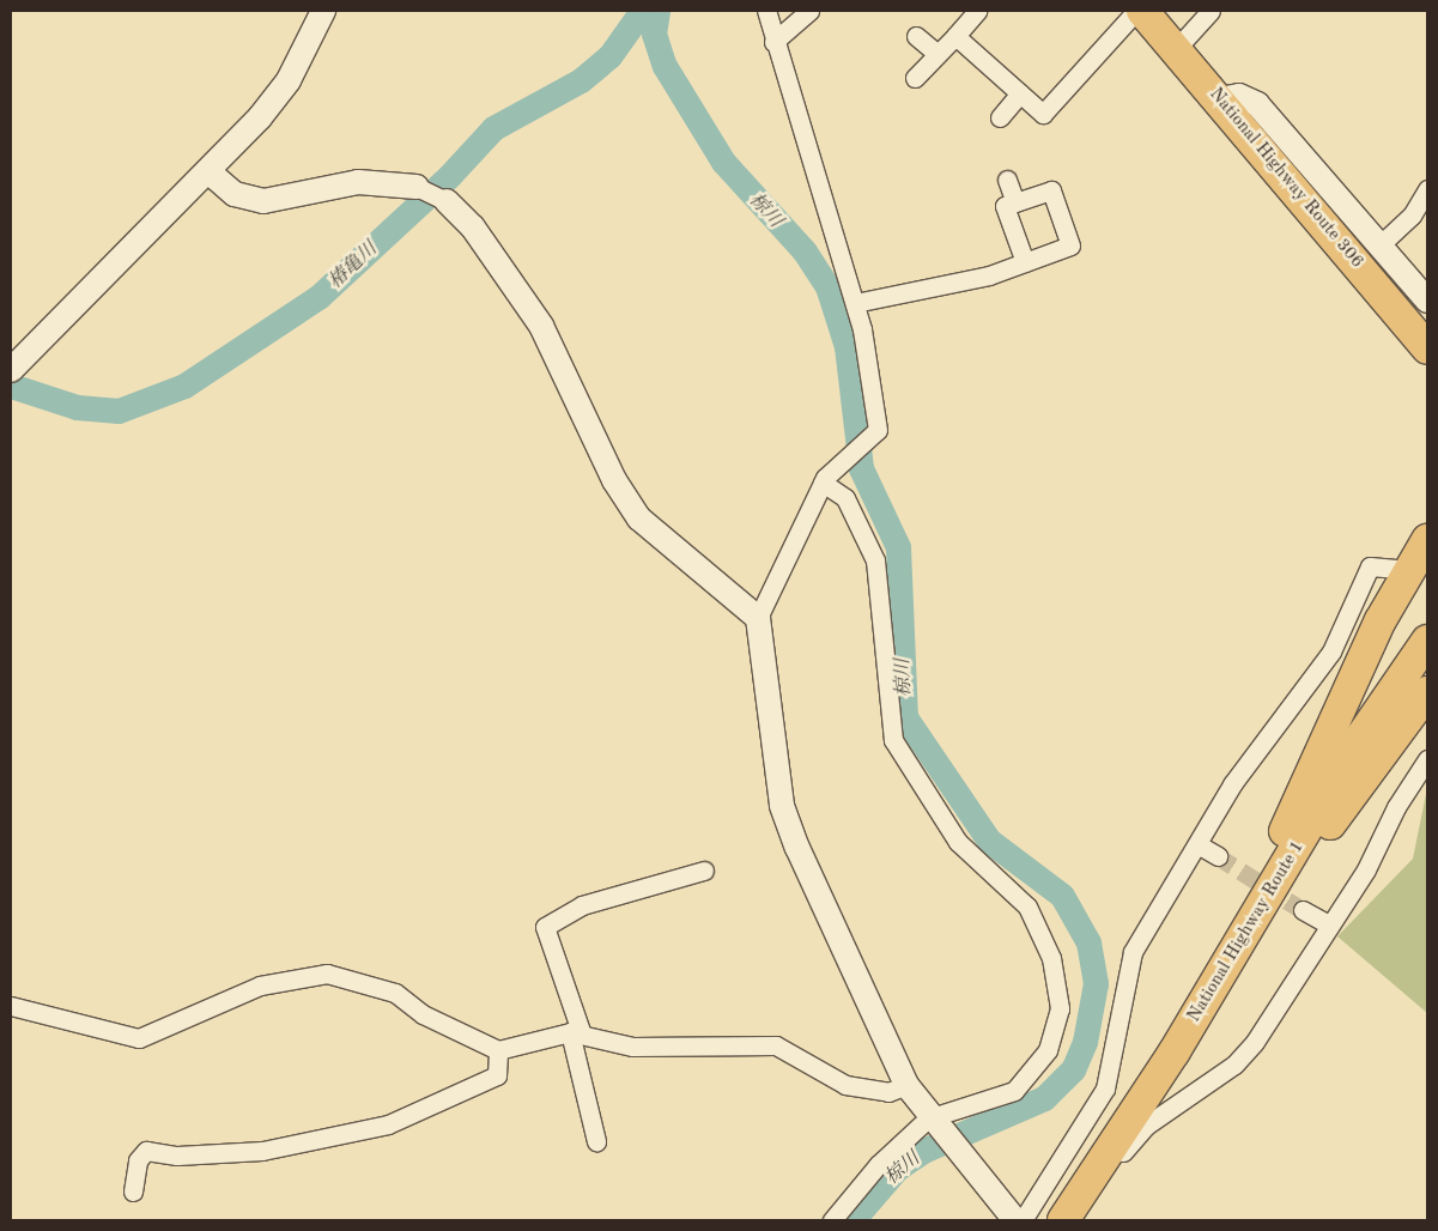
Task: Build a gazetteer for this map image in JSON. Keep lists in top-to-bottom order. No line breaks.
{"streets":{"highway":["National Highway Route 306","National Highway Route 1"]},"water":["椋川","椿亀川"]}
